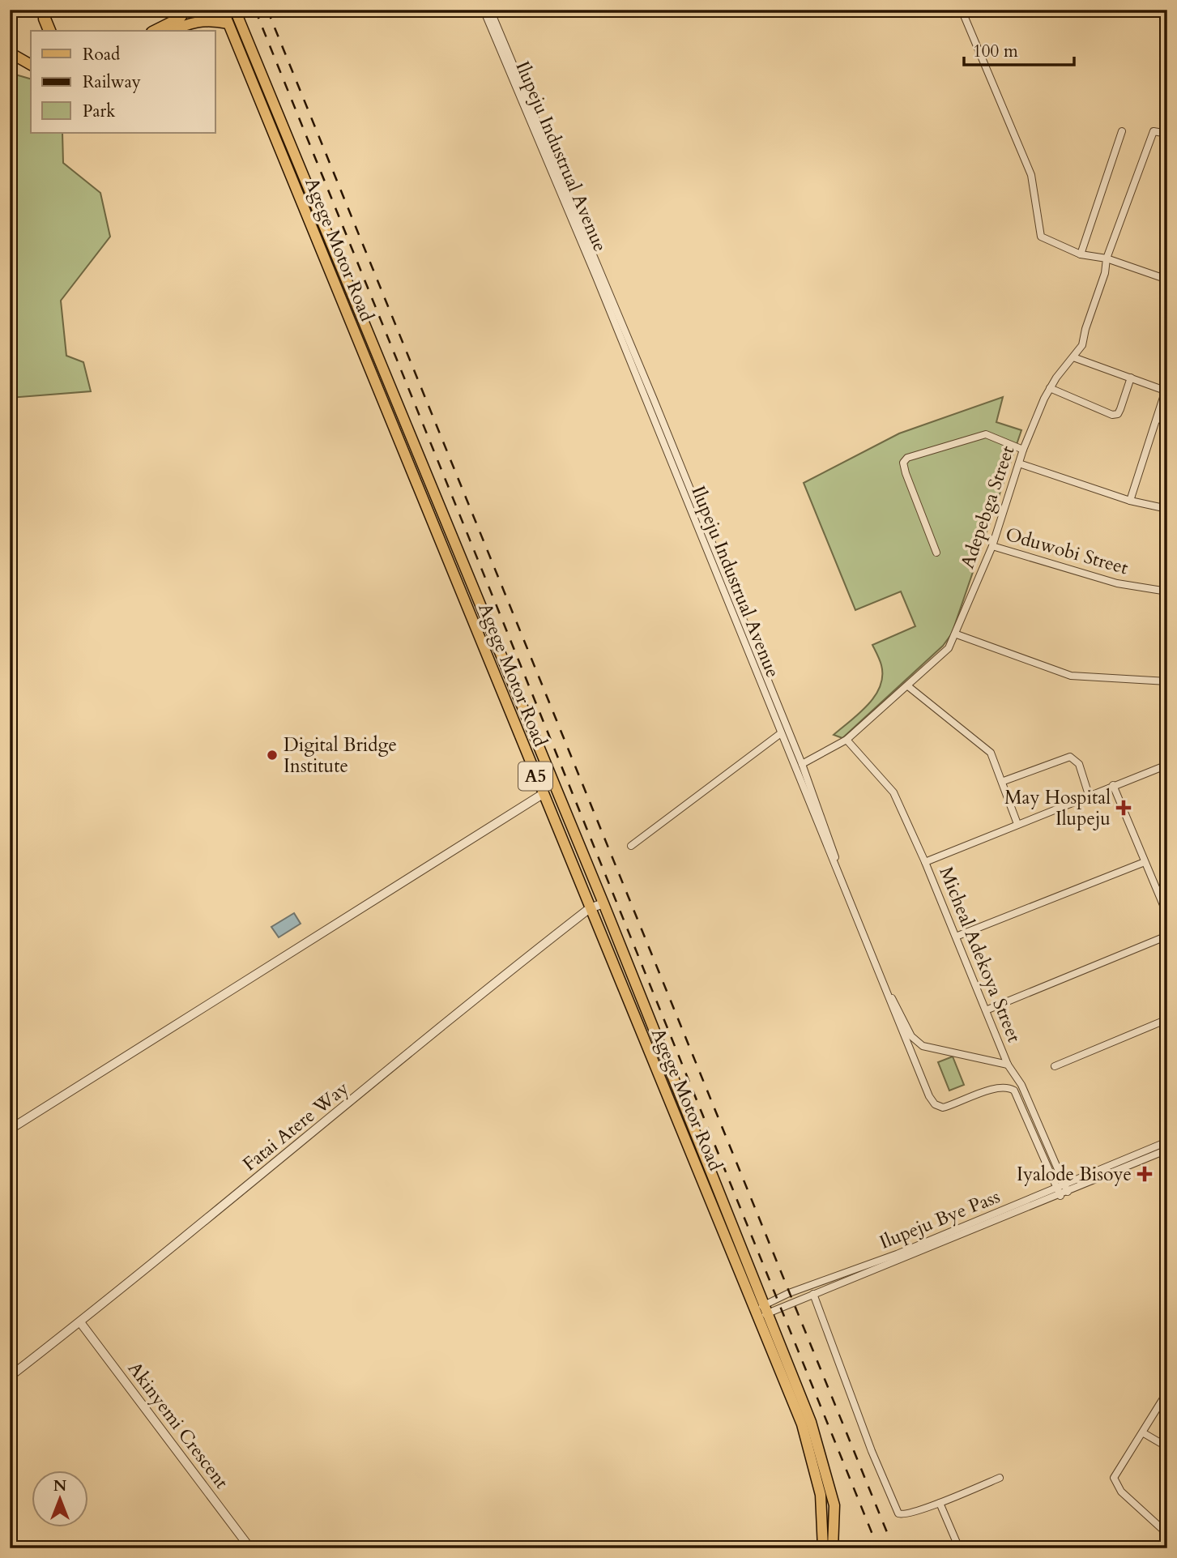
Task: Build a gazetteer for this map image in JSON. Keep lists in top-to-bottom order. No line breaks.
{"streets":{"main road":["Agege Motor Road","A5"],"street":["Ilupeju Industrual Avenue","Adepebga Street","Oduwobi Street","Micheal Adekoya Street","Fatai Atere Way","Ilupeju Bye Pass","Akinyemi Crescent"]},"crossings":[["Ilupeju Industrual Avenue","Adepebga Street"],["Ilupeju Industrual Avenue","Micheal Adekoya Street"],["Ilupeju Industrual Avenue","Ilupeju Bye Pass"],["Agege Motor Road","Fatai Atere Way"],["Agege Motor Road","Ilupeju Bye Pass"],["Adepebga Street","Oduwobi Street"],["Adepebga Street","Micheal Adekoya Street"],["Micheal Adekoya Street","Ilupeju Bye Pass"],["Fatai Atere Way","Akinyemi Crescent"]],"places":{"other":["Digital Bridge Institute"],"health":["May Hospital Ilupeju","Iyalode Bisoye"]},"legend":["Road","Railway","Park"],"scale_bar":"100 m","north":"top"}
